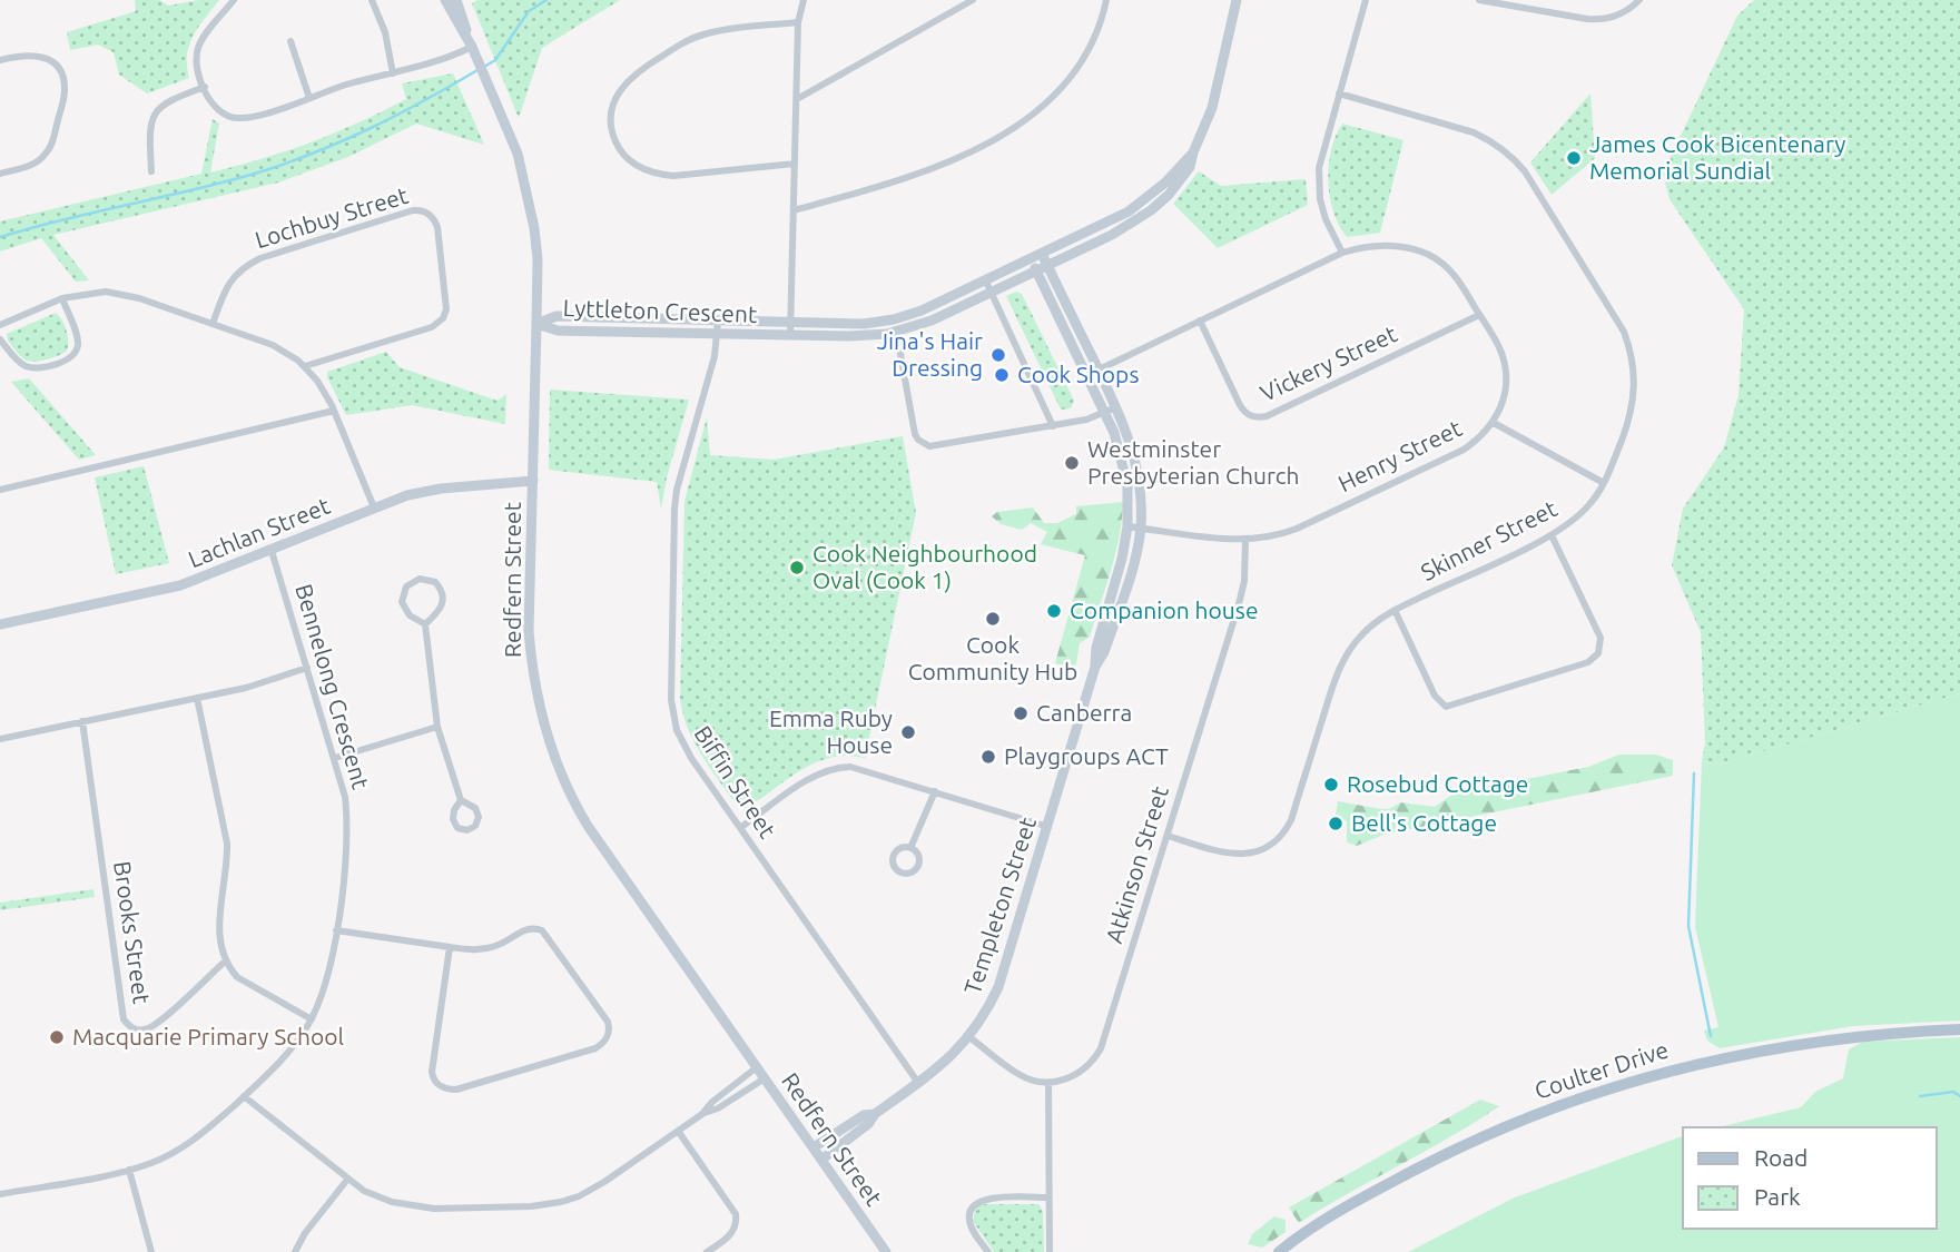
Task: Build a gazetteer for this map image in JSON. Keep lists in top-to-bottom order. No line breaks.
{"streets":{"main road":["Coulter Drive"],"street":["Lochbuy Street","Lyttleton Crescent","Vickery Street","Henry Street","Lachlan Street","Skinner Street","Redfern Street","Bennelong Crescent","Biffin Street","Atkinson Street","Templeton Street","Brooks Street"]},"crossings":[["Lyttleton Crescent","Redfern Street"],["Lyttleton Crescent","Biffin Street"],["Lyttleton Crescent","Templeton Street"],["Vickery Street","Henry Street"],["Henry Street","Atkinson Street"],["Henry Street","Templeton Street"],["Lachlan Street","Redfern Street"],["Lachlan Street","Bennelong Crescent"],["Skinner Street","Atkinson Street"],["Redfern Street","Templeton Street"],["Biffin Street","Templeton Street"]],"places":["James Cook Bicentenary Memorial Sundial","Jina's Hair Dressing","Cook Shops","Westminster Presbyterian Church","Cook Neighbourhood Oval (Cook 1)","Companion house","Cook Community Hub","Canberra","Emma Ruby House","Playgroups ACT","Rosebud Cottage","Bell's Cottage","Macquarie Primary School"],"legend":["Road","Park"]}
